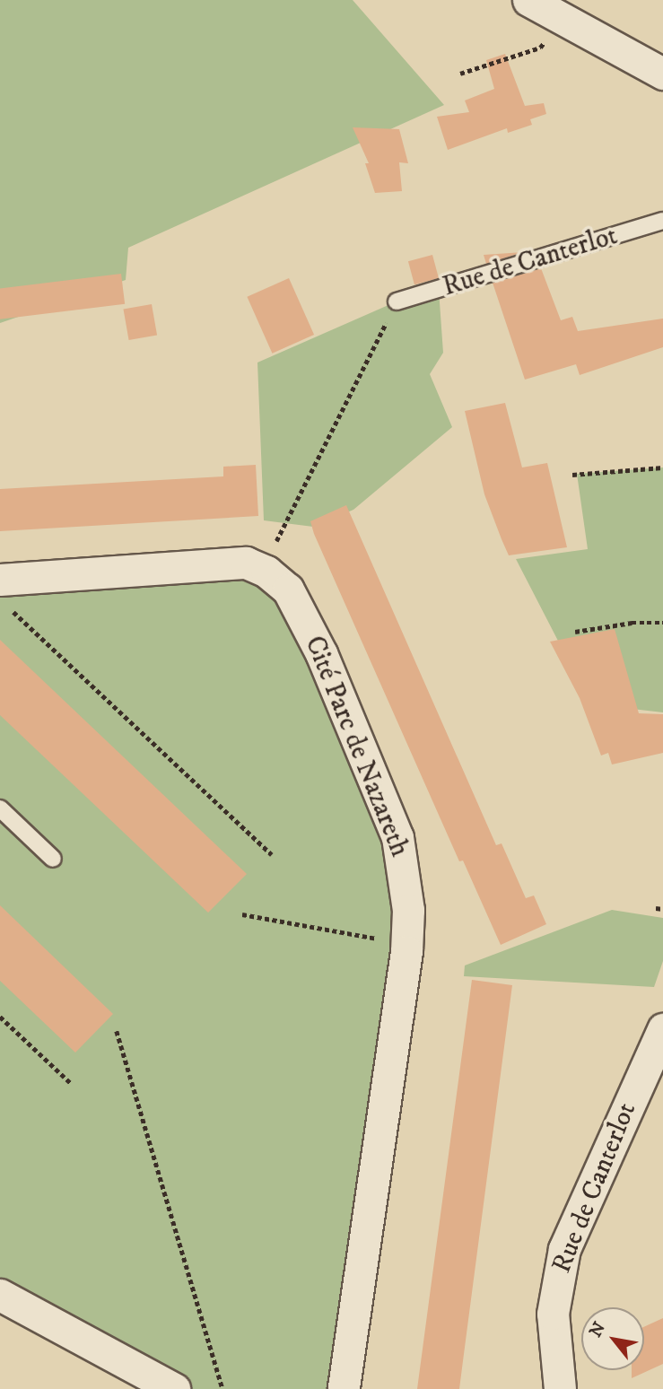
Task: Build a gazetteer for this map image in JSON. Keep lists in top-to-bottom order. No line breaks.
{"streets":{"street":["Rue de Canterlot","Cité Parc de Nazareth"]},"north":"top left"}
